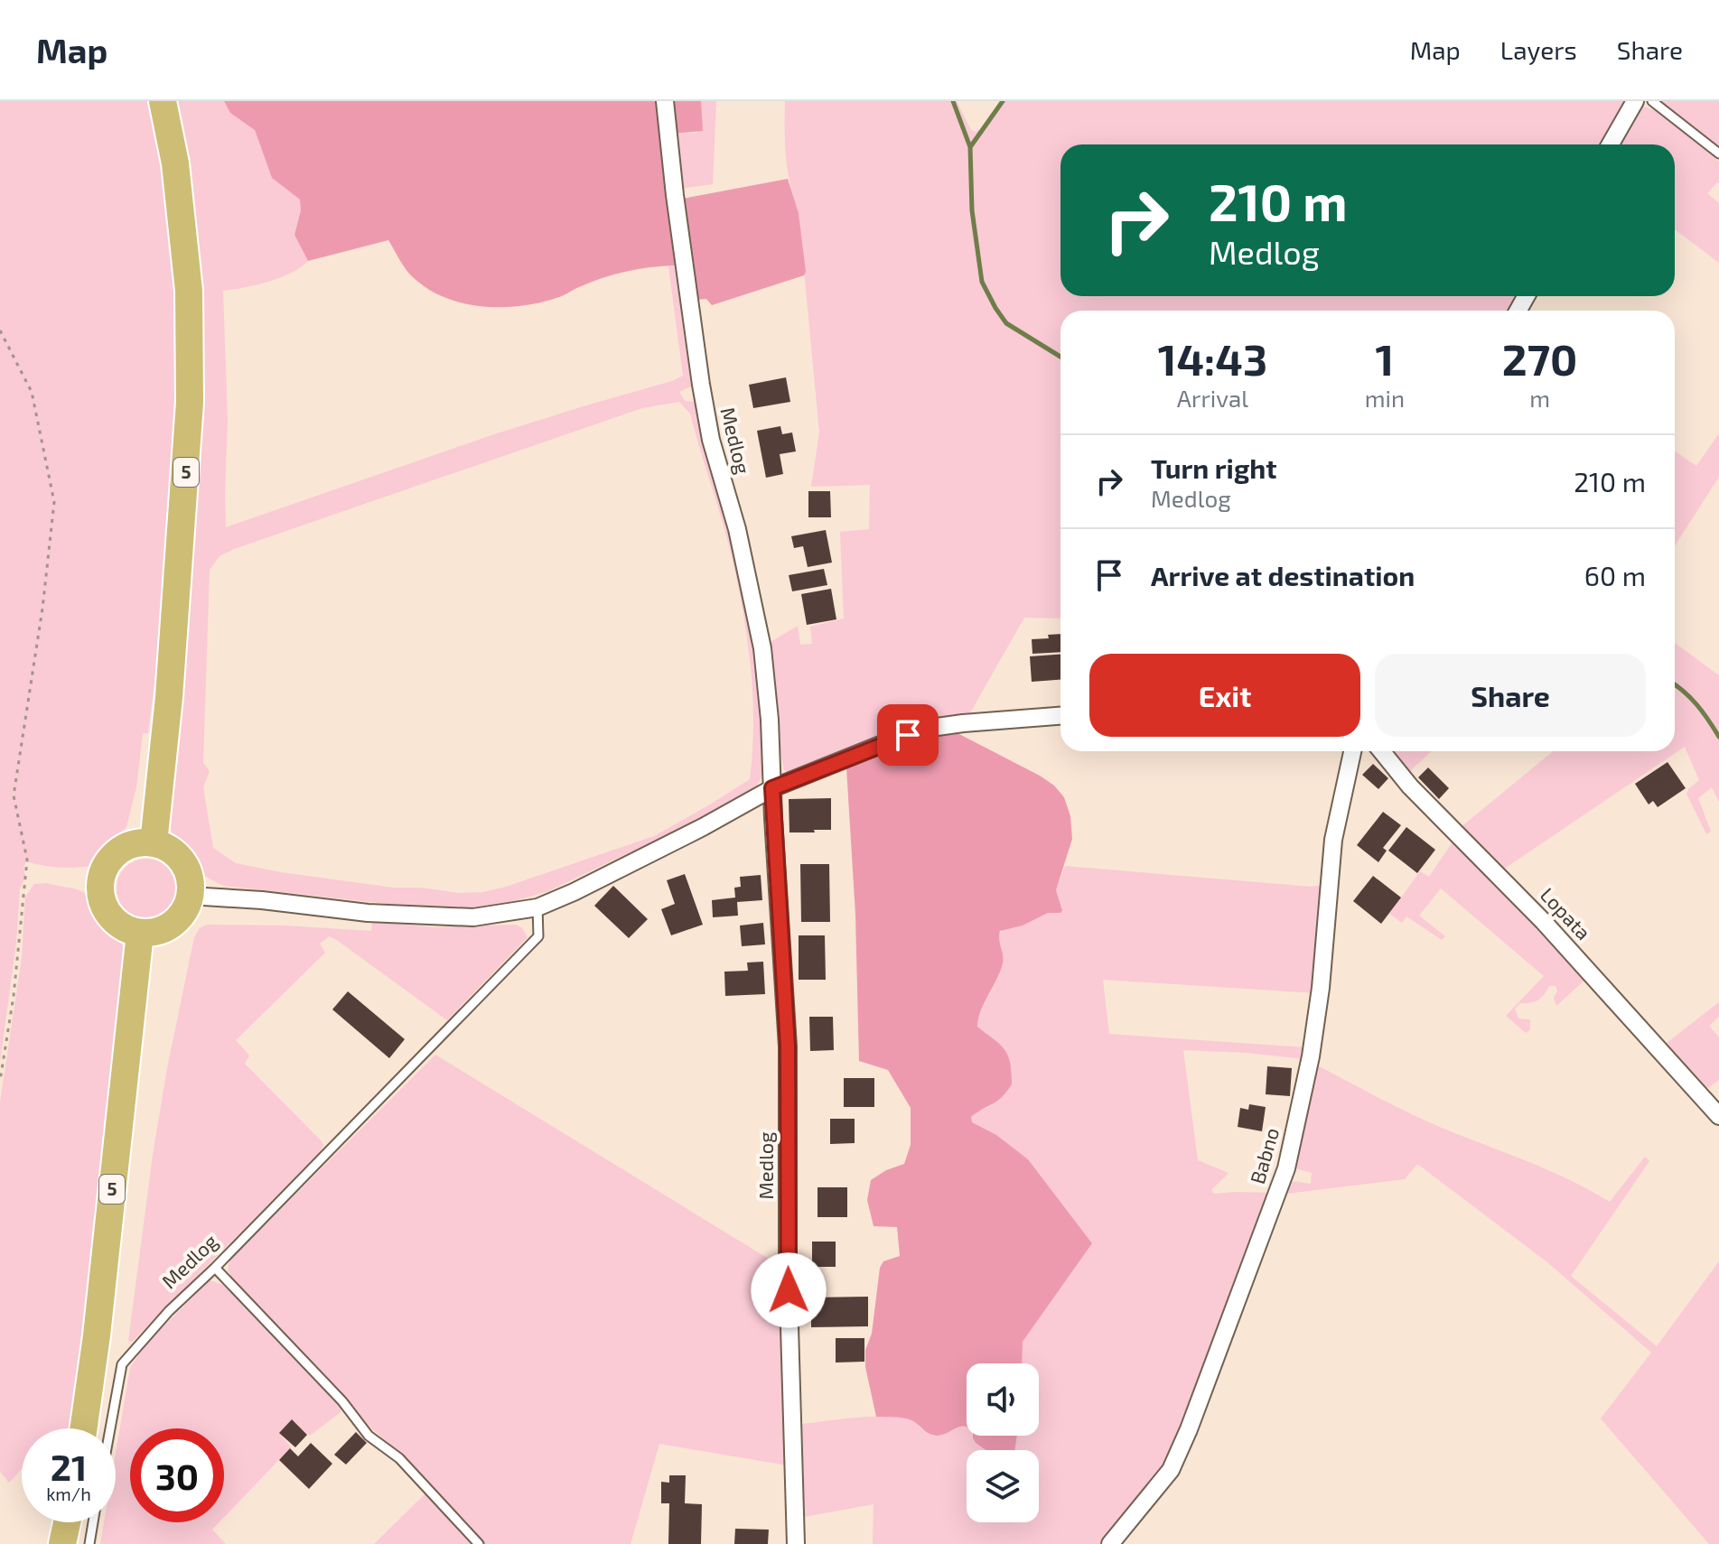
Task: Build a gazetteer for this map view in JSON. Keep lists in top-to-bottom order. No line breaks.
{"streets":{"main road":["5"],"street":["Medlog","Lopata","Babno"]},"page":{"header":"Map","nav":["Map","Layers","Share"],"turn":["210 m","Medlog"],"eta":["14:43","Arrival","1","min","270","m"],"list":[{"name":"Turn right","note":"Medlog","value":"210 m"},{"name":"Arrive at destination","value":"60 m"}],"buttons":["Exit","Share"],"speed":"21 km/h","limit":"30"}}
